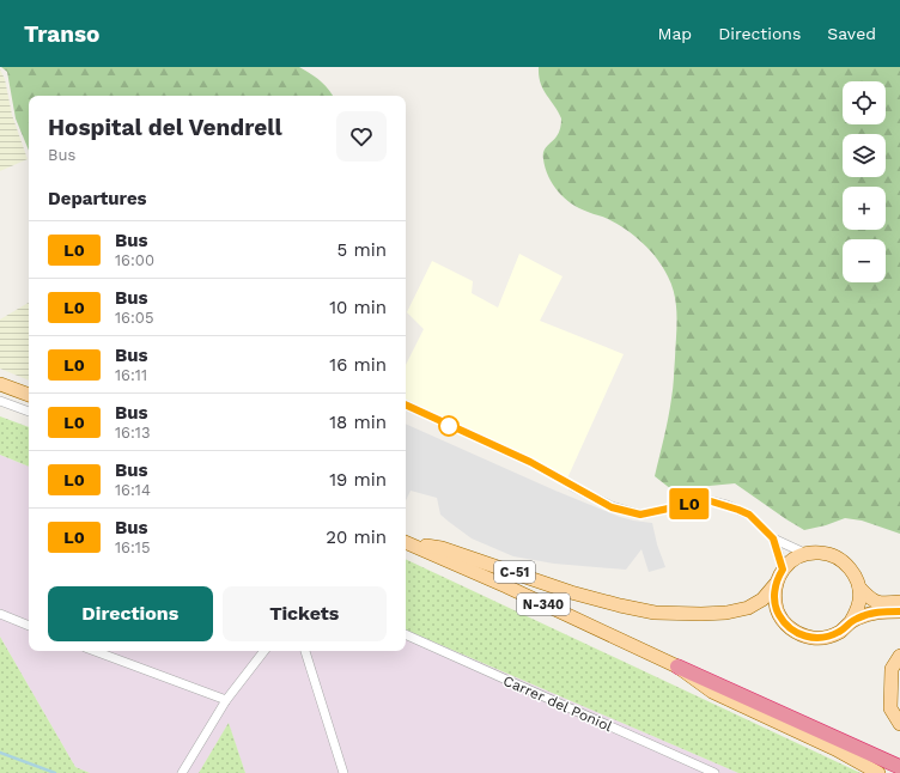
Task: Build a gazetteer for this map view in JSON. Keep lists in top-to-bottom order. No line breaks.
{"streets":{"highway":["N-340"],"main road":["C-51"],"street":["Carrer del Poniol"]},"crossings":[["C-51","N-340"]],"lines":["bus line L0"],"page":{"header":"Transo","nav":["Map","Directions","Saved"],"on_map":"L0","map_buttons":["+","−"],"heading":[["Hospital del Vendrell","Bus"],"Departures"],"list":[{"mark":"L0","name":"Bus","note":"16:00","value":"5 min"},{"mark":"L0","name":"Bus","note":"16:05","value":"10 min"},{"mark":"L0","name":"Bus","note":"16:11","value":"16 min"},{"mark":"L0","name":"Bus","note":"16:13","value":"18 min"},{"mark":"L0","name":"Bus","note":"16:14","value":"19 min"},{"mark":"L0","name":"Bus","note":"16:15","value":"20 min"}],"buttons":["Directions","Tickets"]}}
